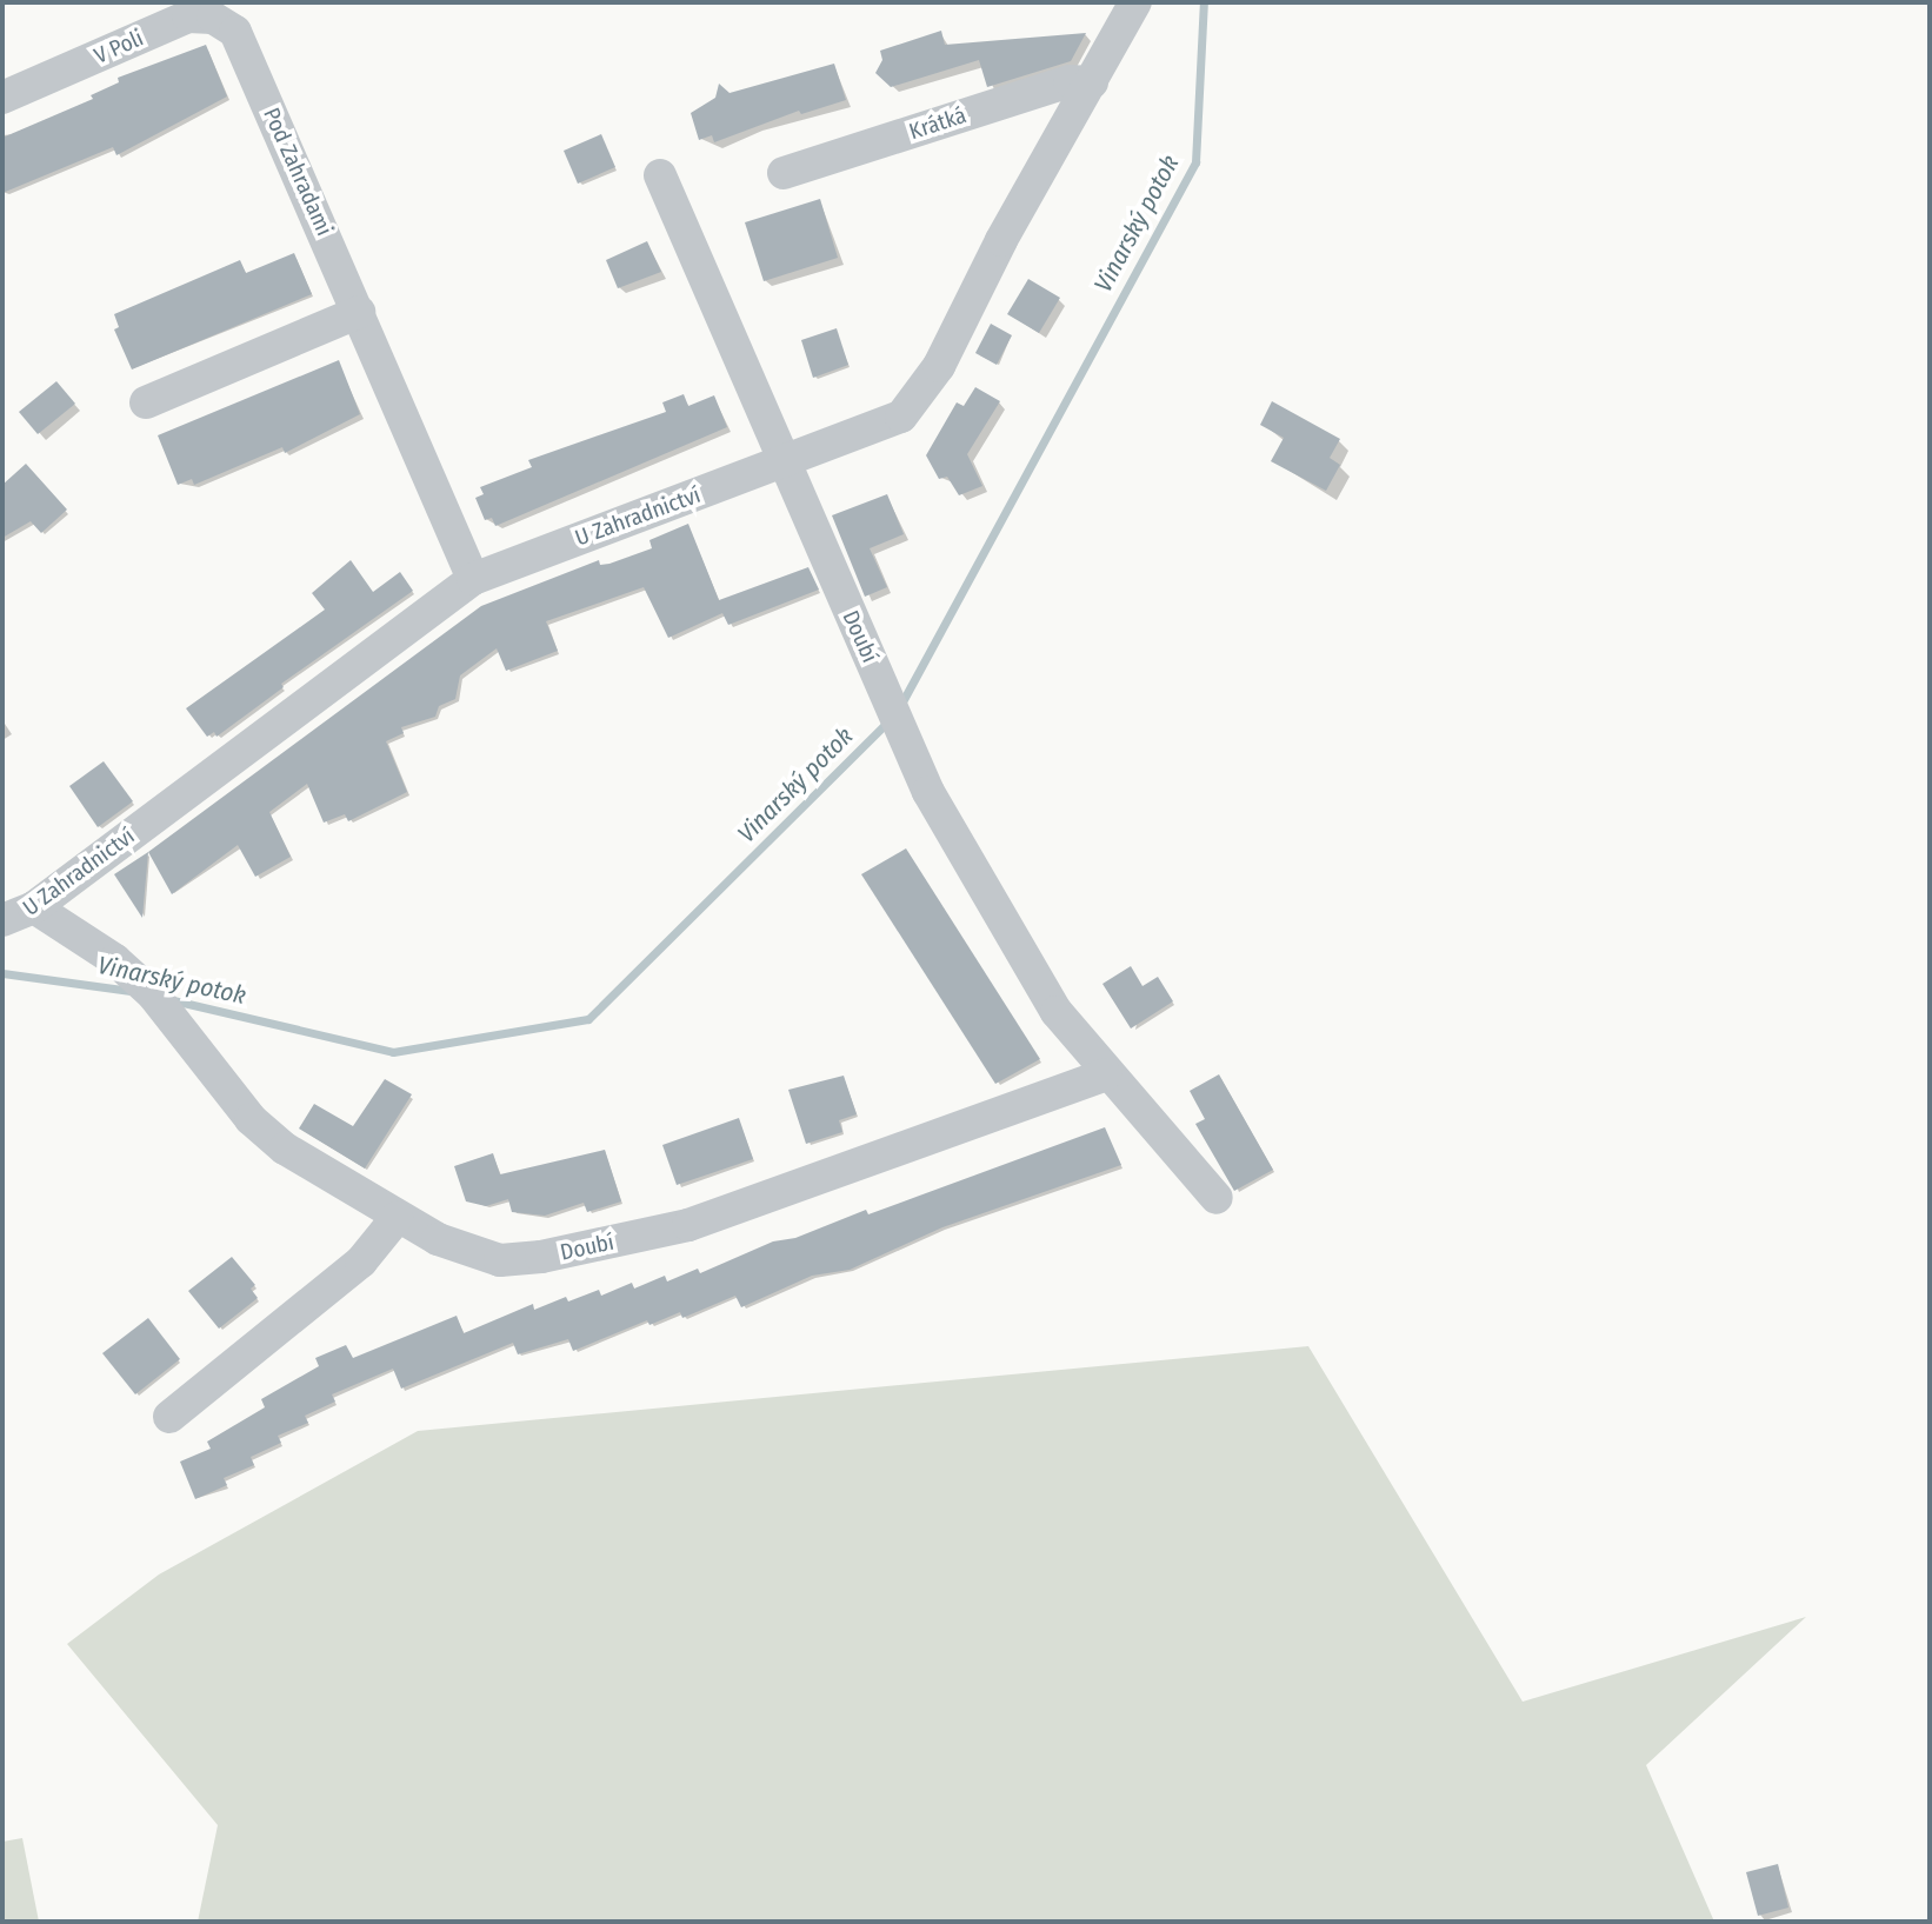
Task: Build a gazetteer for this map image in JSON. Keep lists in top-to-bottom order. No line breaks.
{"streets":{"street":["V Poli","Krátká","Pod Zahradami","U Zahradnictví","Doubí"]},"crossings":[["V Poli","Pod Zahradami"],["Krátká","U Zahradnictví"],["Pod Zahradami","U Zahradnictví"],["U Zahradnictví","Doubí"]],"water":["Vinarský potok"]}
